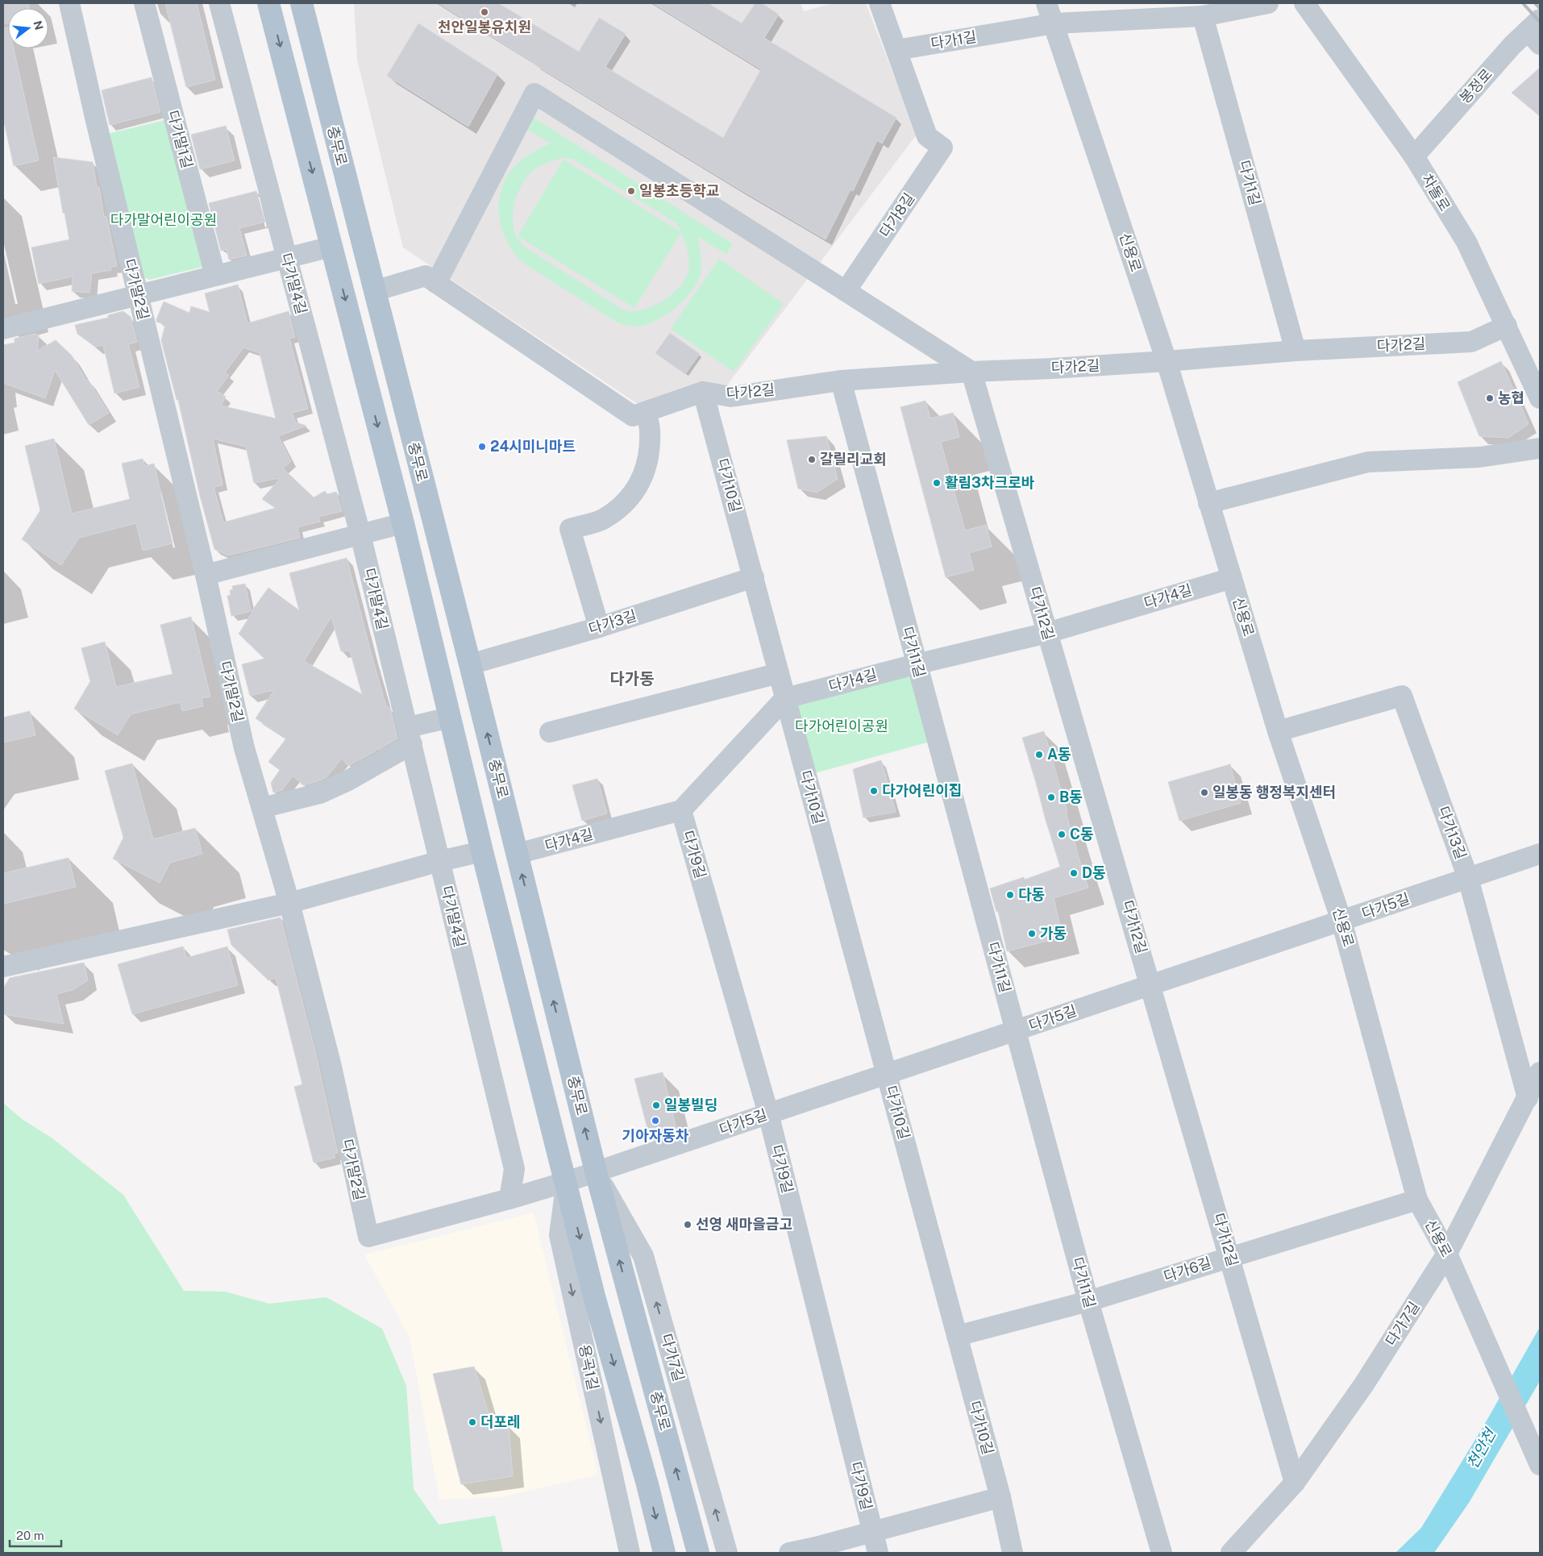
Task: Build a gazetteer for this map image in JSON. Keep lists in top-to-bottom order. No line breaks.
{"streets":{"main road":["충무로"],"street":["다가1길","봉정로","다가말1길","차돌로","다가8길","신용로","다가말4길","다가말2길","다가2길","다가10길","다가4길","다가12길","다가3길","다가11길","다가13길","다가9길","다가5길","다가6길","다가7길","용곡1길"]},"crossings":[["다가1길","다가8길"],["다가1길","신용로"],["다가1길","다가2길"],["봉정로","차돌로"],["충무로","다가말2길"],["충무로","다가2길"],["충무로","다가4길"],["충무로","다가3길"],["충무로","다가5길"],["충무로","다가7길"],["충무로","용곡1길"],["차돌로","다가2길"],["신용로","다가2길"],["신용로","다가4길"],["신용로","다가13길"],["신용로","다가5길"],["신용로","다가6길"],["신용로","다가7길"],["다가말4길","다가말2길"],["다가말2길","다가5길"],["다가말2길","용곡1길"],["다가2길","다가10길"],["다가2길","다가12길"],["다가2길","다가11길"],["다가10길","다가4길"],["다가10길","다가3길"],["다가10길","다가5길"],["다가10길","다가6길"],["다가4길","다가12길"],["다가4길","다가11길"],["다가4길","다가9길"],["다가12길","다가5길"],["다가12길","다가6길"],["다가12길","다가7길"],["다가11길","다가5길"],["다가11길","다가6길"],["다가13길","다가5길"],["다가13길","다가7길"],["다가9길","다가5길"],["다가5길","다가7길"],["다가5길","용곡1길"]],"one_way":["다가7길","용곡1길"],"districts":["다가동"],"water":["천안천"],"parks":["다가말어린이공원","다가어린이공원"],"places":["천안일봉유치원","일봉초등학교","농협","24시미니마트","갈릴리교회","활림3차크로바","A동","다가어린이집","일봉동 행정복지센터","B동","C동","D동","다동","가동","일봉빌딩","기아자동차","선영 새마을금고","더포레"],"scale_bar":"20 m","north":"right"}
